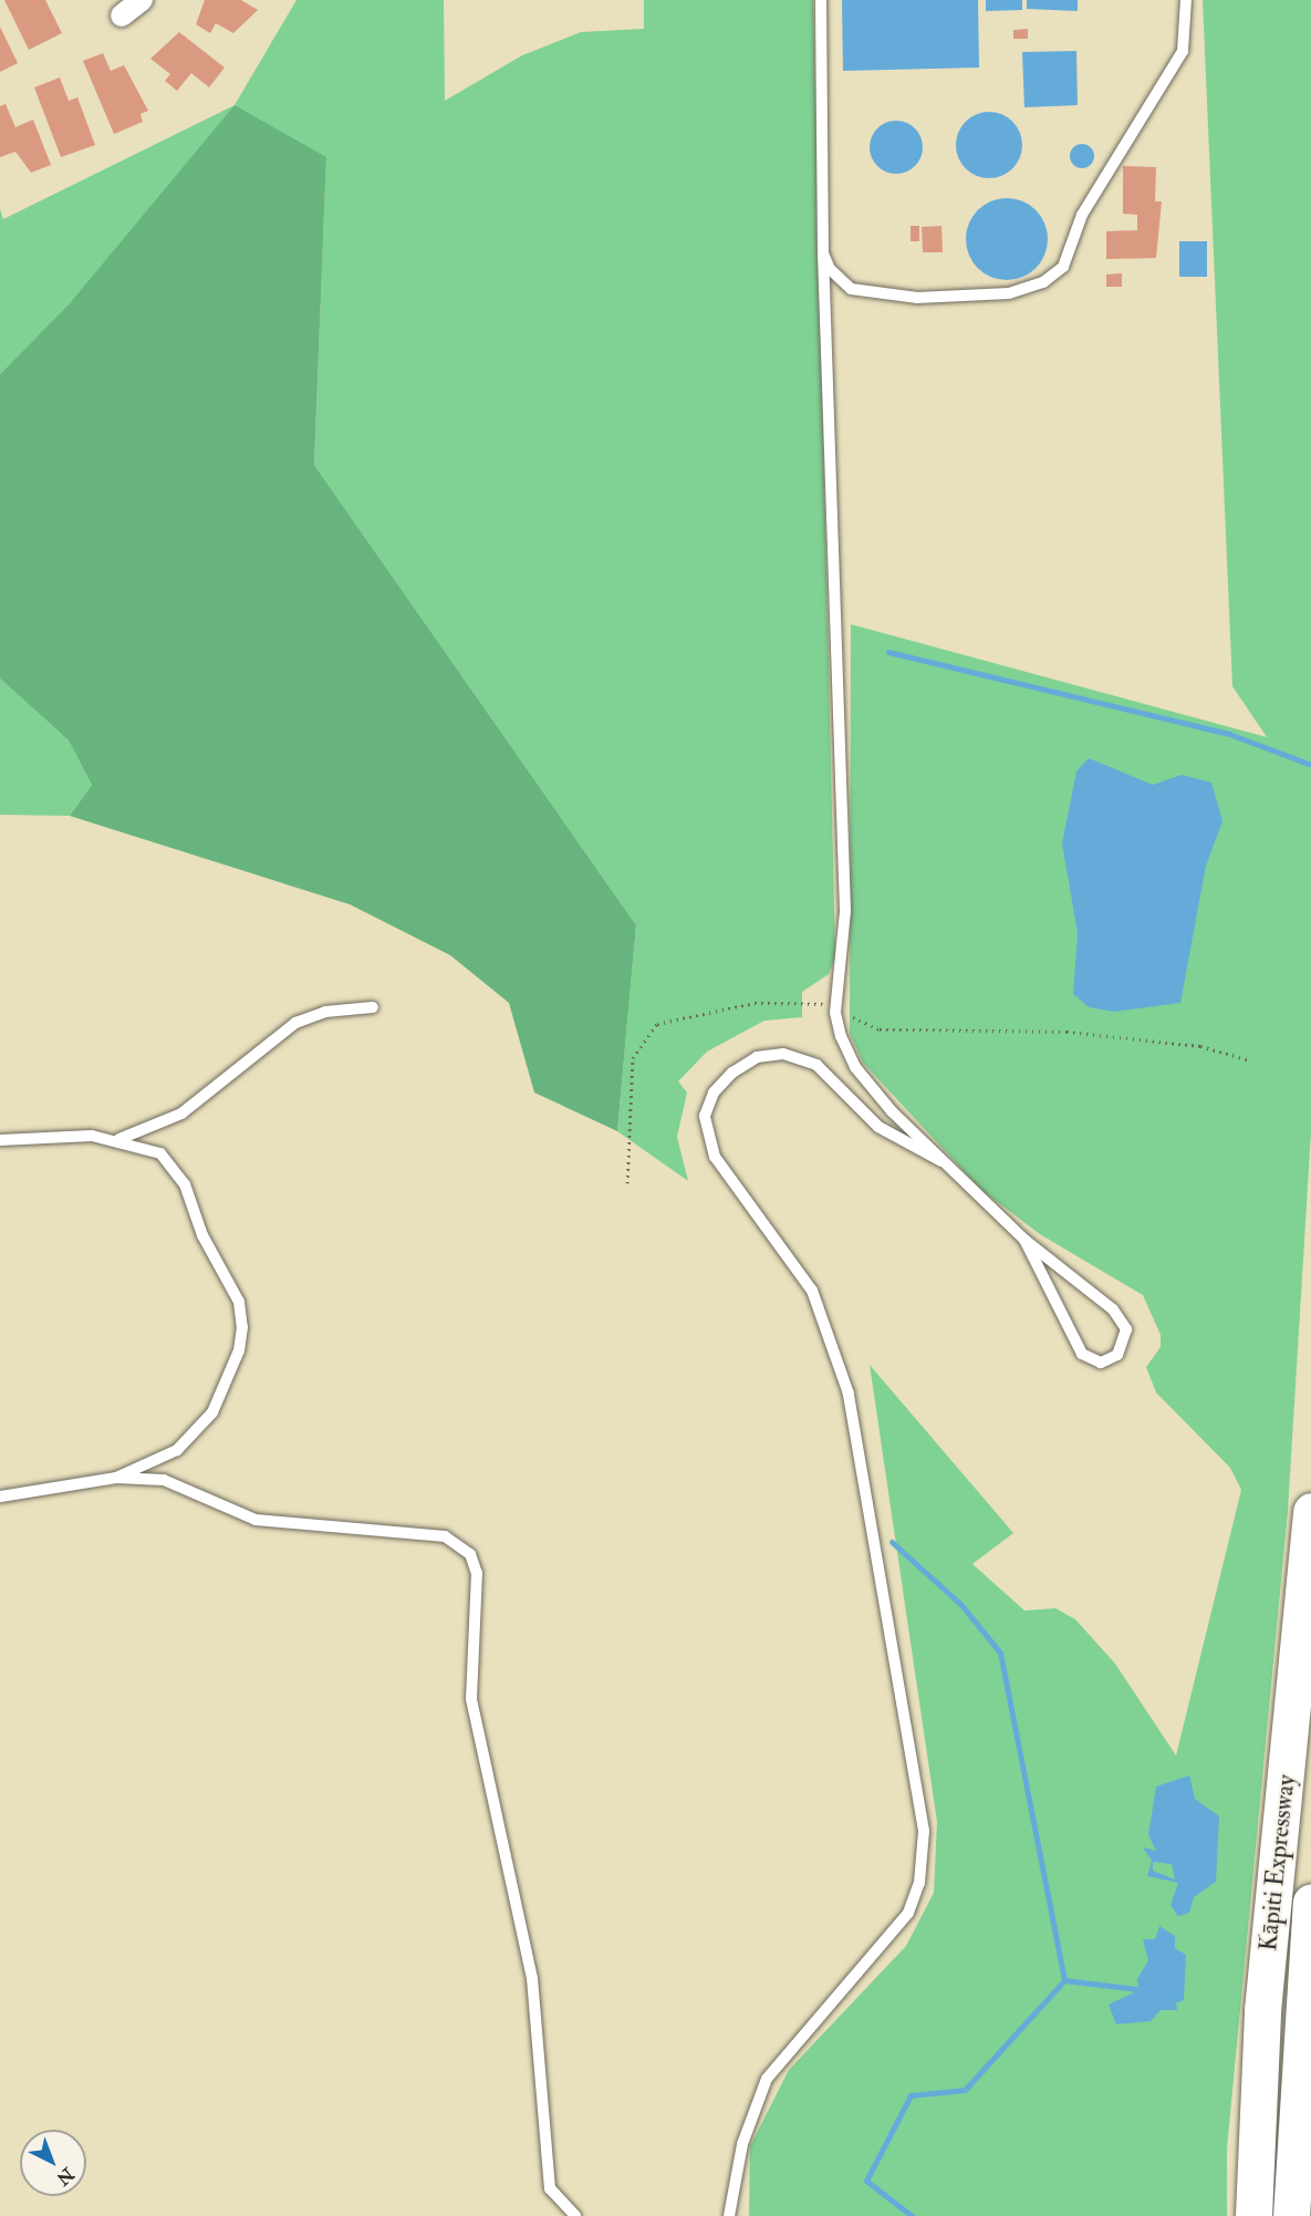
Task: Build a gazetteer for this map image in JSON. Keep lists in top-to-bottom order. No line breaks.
{"streets":{"highway":["Kāpiti Expressway"]},"north":"bottom right"}
